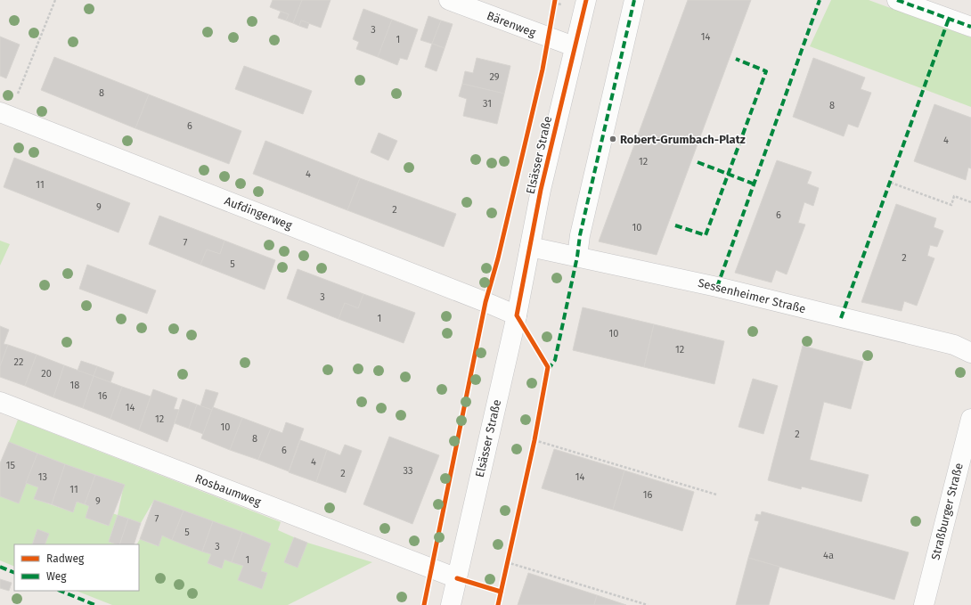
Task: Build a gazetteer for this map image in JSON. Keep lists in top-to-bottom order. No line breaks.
{"streets":{"street":["Bärenweg","Elsässer Straße","Aufdingerweg","Sessenheimer Straße","Rosbaumweg","Straßburger Straße"]},"crossings":[["Bärenweg","Elsässer Straße"],["Elsässer Straße","Aufdingerweg"],["Elsässer Straße","Sessenheimer Straße"],["Elsässer Straße","Rosbaumweg"]],"places":["Robert-Grumbach-Platz"],"house_numbers":["3","14","1","29","8","31","8","6","4","12","4","11","9","2","6","10","7","2","5","3","1","10","12","22","20","18","16","14","12","10","2","8","6","4","15","33","2","13","14","11","16","9","7","5","3","4a","1"],"legend":["Radweg","Weg"]}
